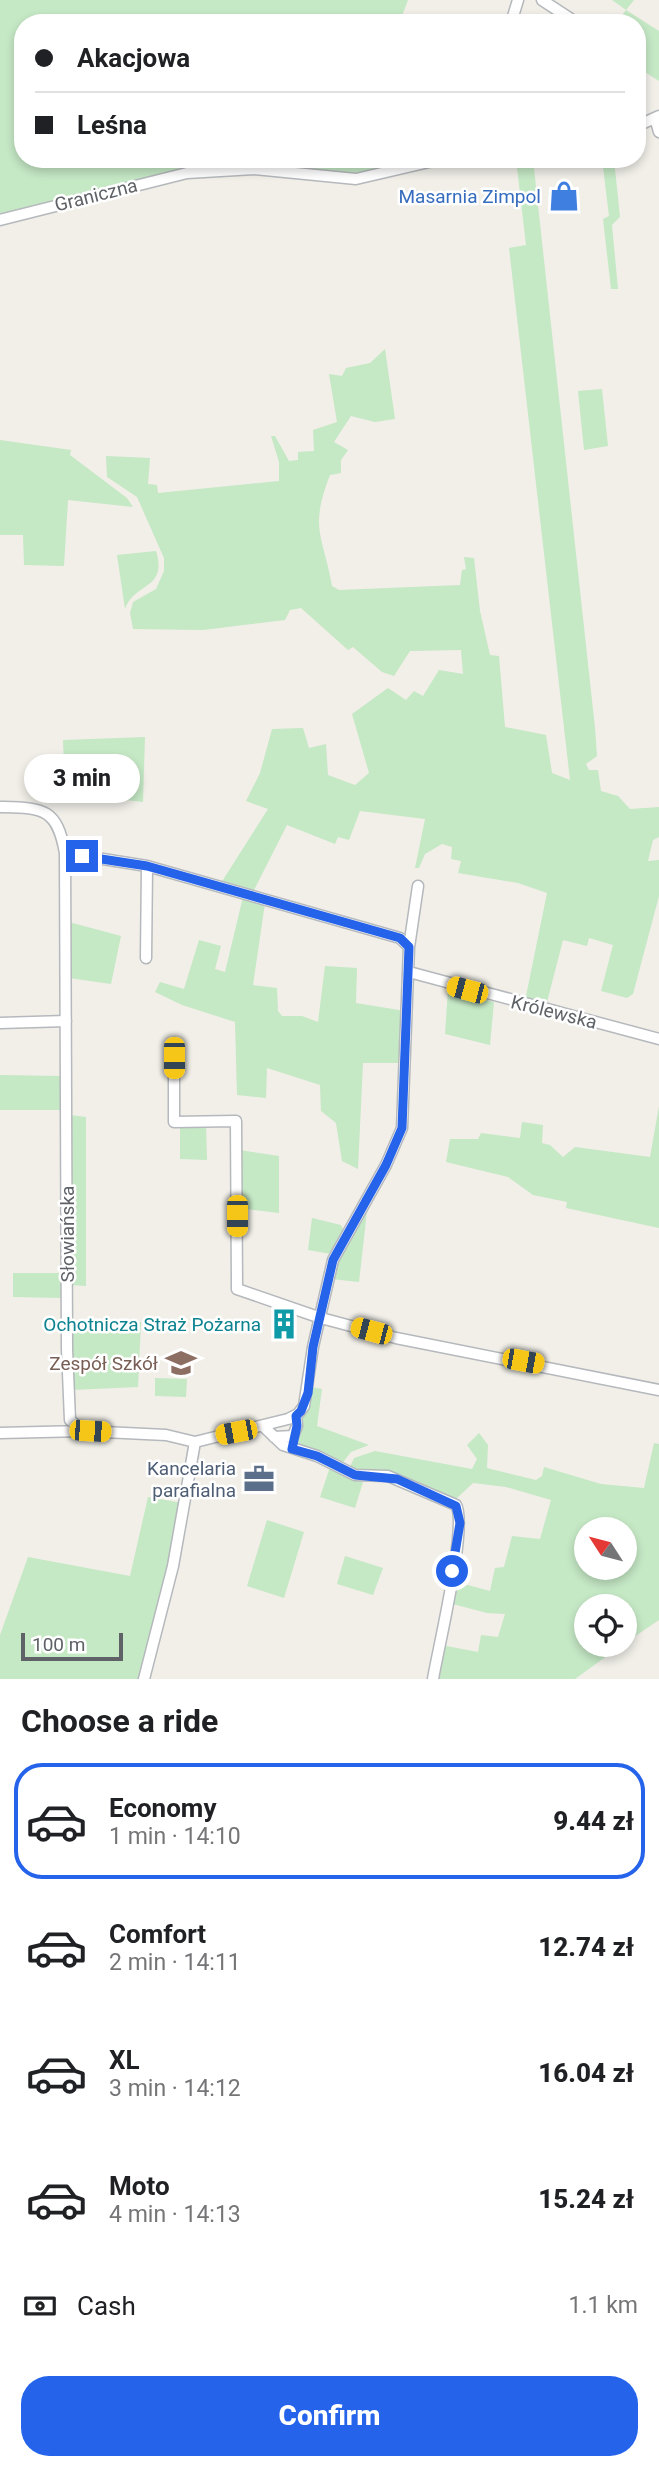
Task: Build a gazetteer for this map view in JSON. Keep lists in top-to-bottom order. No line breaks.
{"streets":{"street":["Graniczna","Królewska","Słowiańska"]},"places":{"shop":["Masarnia Zimpol"],"building":["Ochotnicza Straż Pożarna"],"school or university":["Zespół Szkół"],"office":["Kancelaria parafialna"]},"scale_bar":"100 m","north":"top left","page":{"banner":["Akacjowa","Leśna"],"bubble":"3 min","scale":"100 m","heading":"Choose a ride","list":[{"name":"Economy","note":"1 min · 14:10","value":"9.44 zł"},{"name":"Comfort","note":"2 min · 14:11","value":"12.74 zł"},{"name":"XL","note":"3 min · 14:12","value":"16.04 zł"},{"name":"Moto","note":"4 min · 14:13","value":"15.24 zł"}],"pay":["Cash","1.1 km"],"buttons":"Confirm"}}
